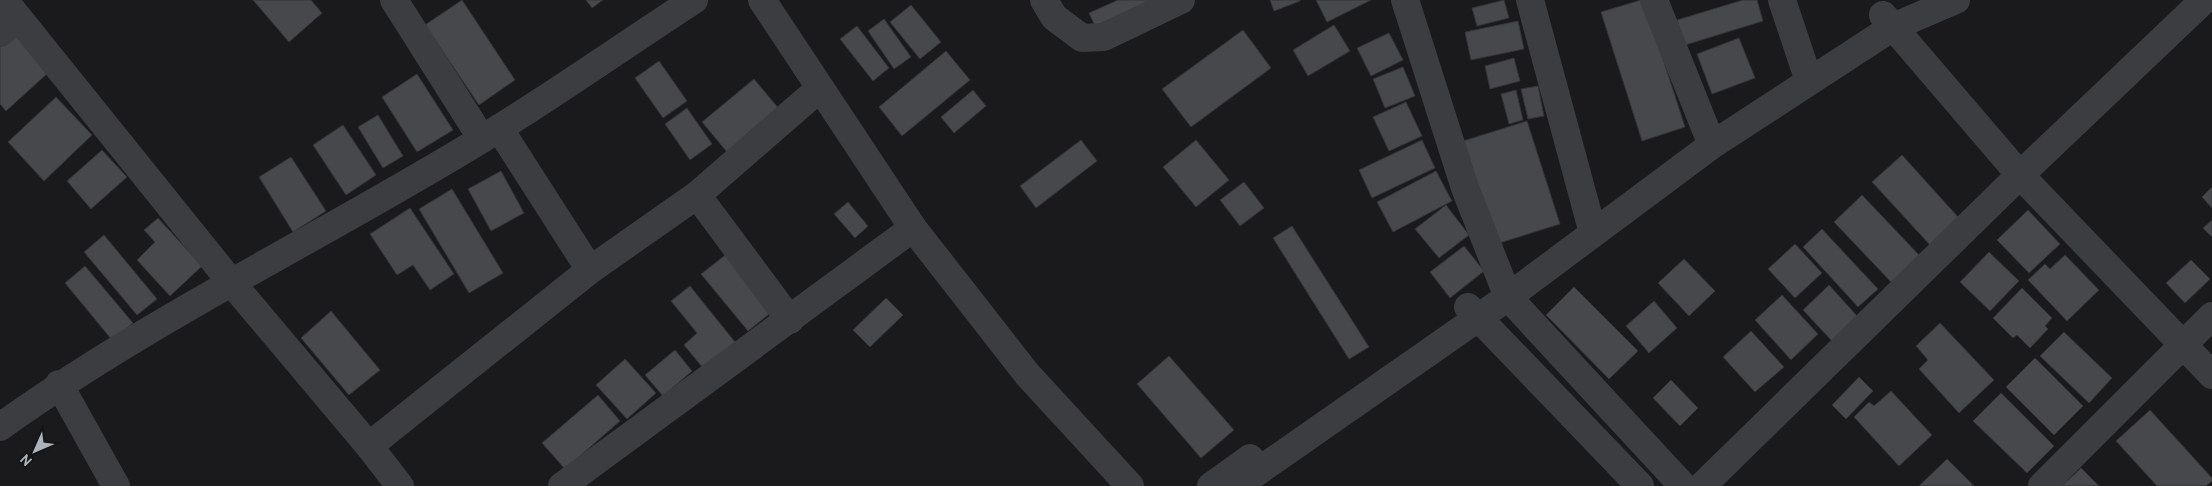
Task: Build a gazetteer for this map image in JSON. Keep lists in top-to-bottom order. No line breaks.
{"north":"bottom left"}
